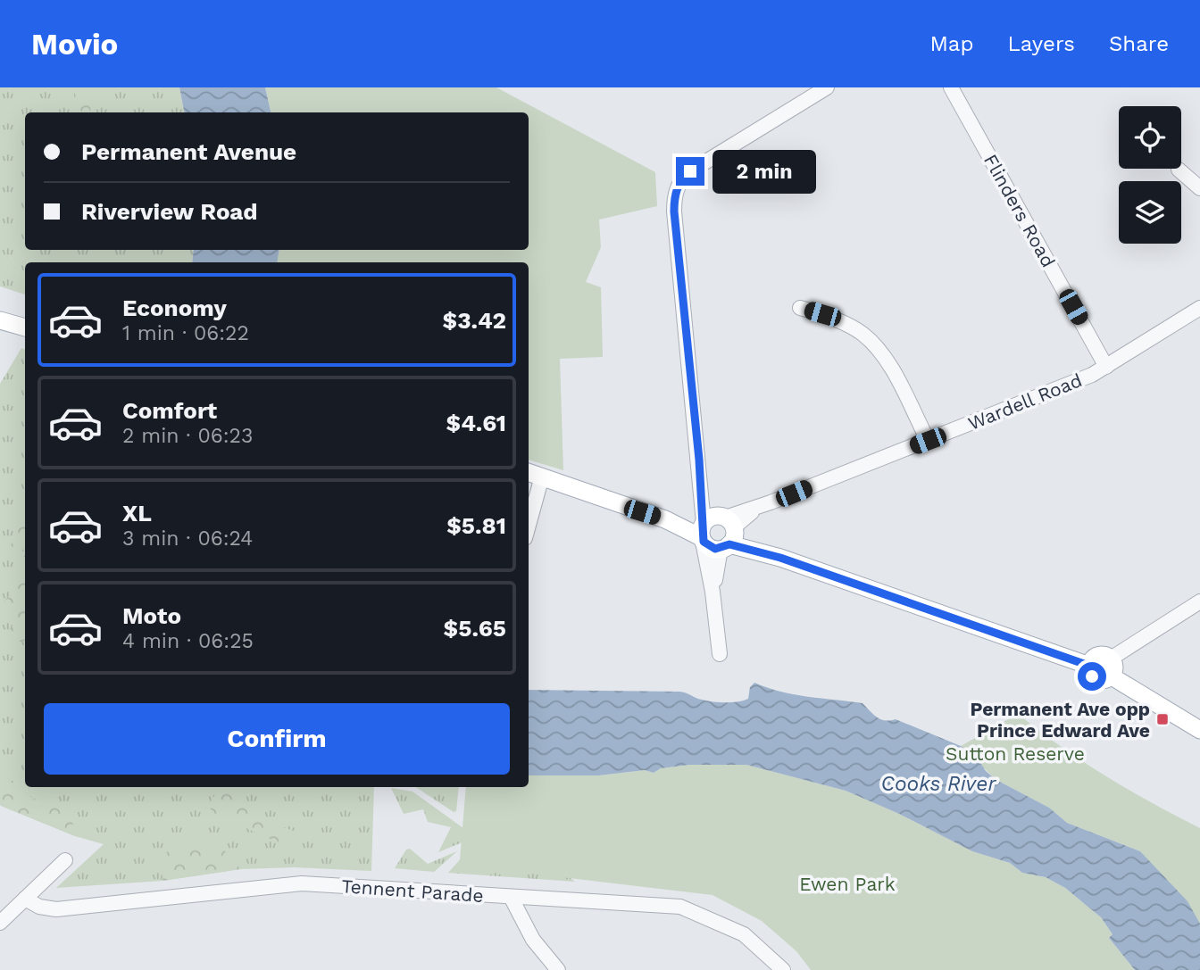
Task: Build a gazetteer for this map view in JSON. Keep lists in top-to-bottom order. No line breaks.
{"streets":{"street":["Flinders Road","Wardell Road","Tennent Parade"]},"crossings":[["Flinders Road","Wardell Road"]],"water":["Cooks River"],"parks":["Sutton Reserve","Ewen Park"],"places":{"transit":["Permanent Ave opp Prince Edward Ave"]},"page":{"header":"Movio","nav":["Map","Layers","Share"],"banner":["Permanent Avenue","Riverview Road"],"bubble":"2 min","list":[{"name":"Economy","note":"1 min · 06:22","value":"$3.42"},{"name":"Comfort","note":"2 min · 06:23","value":"$4.61"},{"name":"XL","note":"3 min · 06:24","value":"$5.81"},{"name":"Moto","note":"4 min · 06:25","value":"$5.65"}],"buttons":"Confirm"}}
